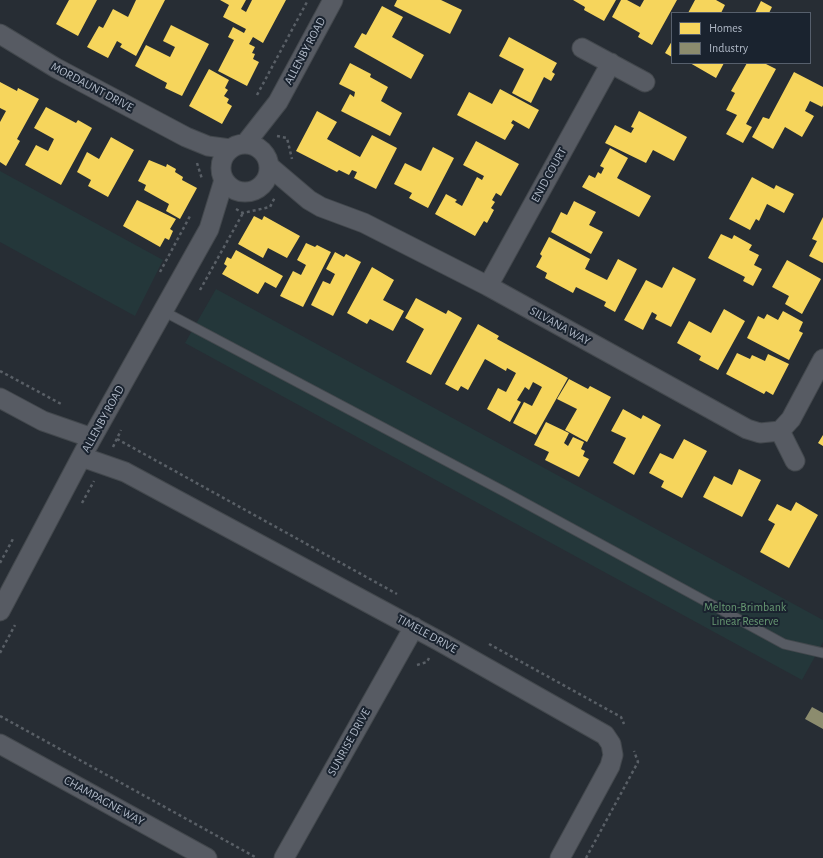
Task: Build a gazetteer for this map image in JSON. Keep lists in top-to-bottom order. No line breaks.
{"streets":{"street":["ALLENBY ROAD","MORDAUNT DRIVE","ENID COURT","SILVANA WAY","TIMELE DRIVE","SUNRISE DRIVE","CHAMPAGNE WAY"]},"crossings":[["ALLENBY ROAD","MORDAUNT DRIVE"],["ALLENBY ROAD","SILVANA WAY"],["ALLENBY ROAD","TIMELE DRIVE"],["MORDAUNT DRIVE","SILVANA WAY"],["ENID COURT","SILVANA WAY"],["TIMELE DRIVE","SUNRISE DRIVE"]],"parks":["Melton-Brimbank Linear Reserve"],"legend":["Homes","Industry"]}
